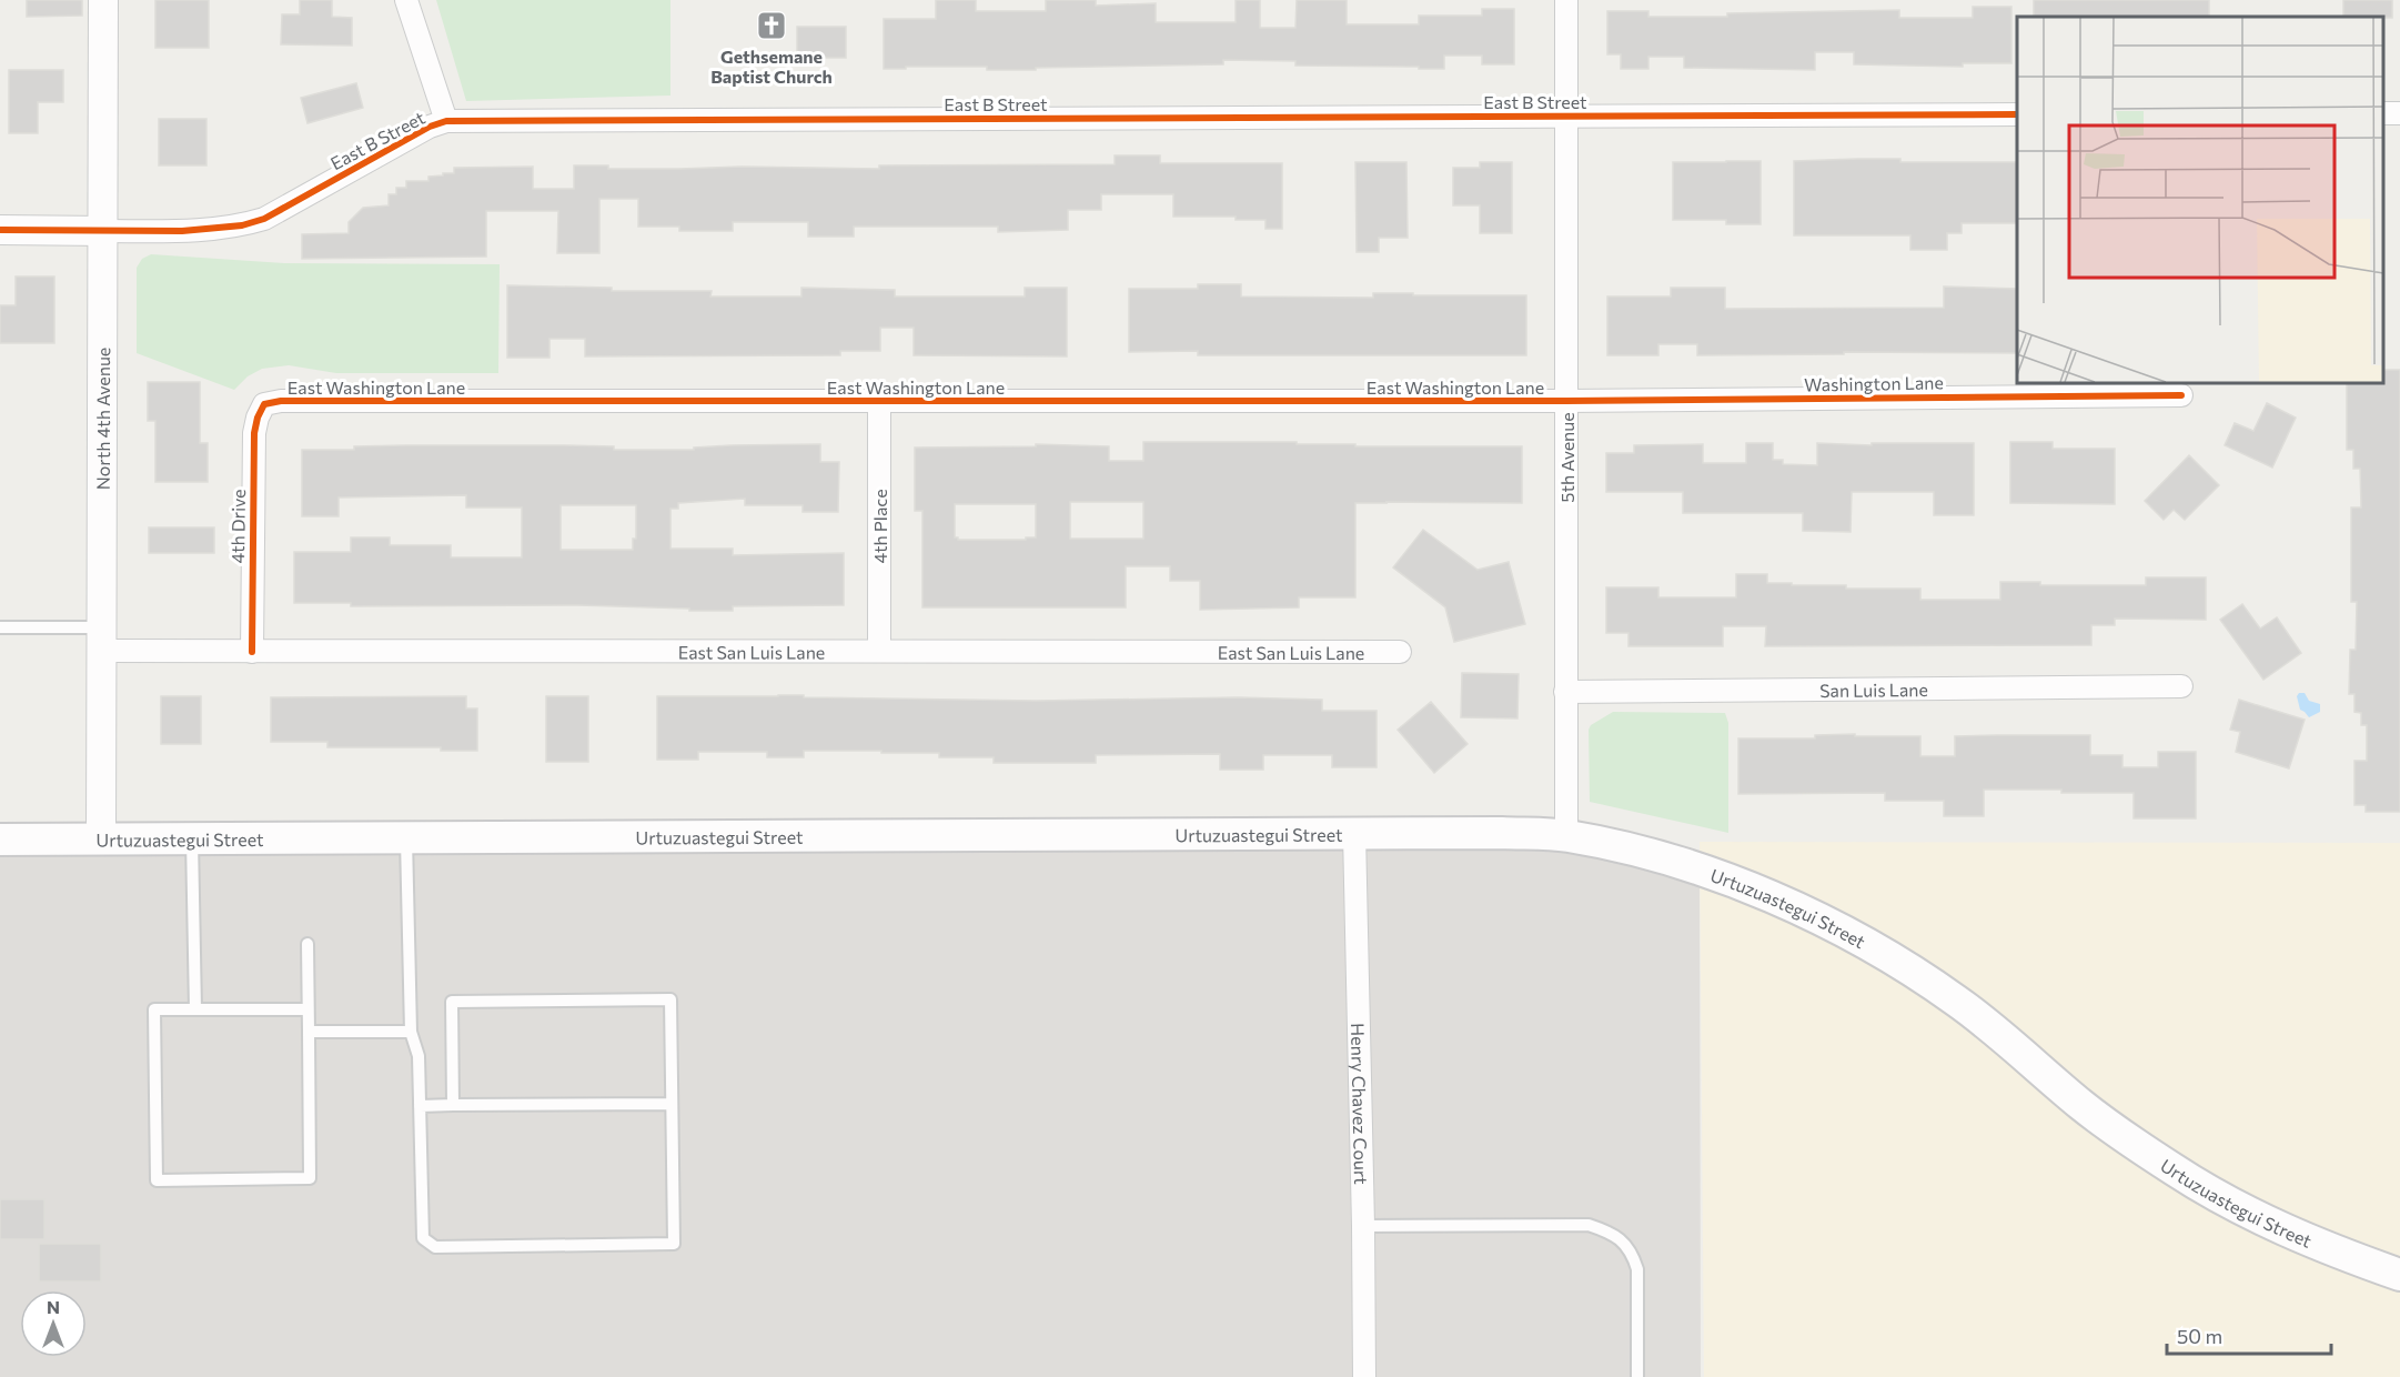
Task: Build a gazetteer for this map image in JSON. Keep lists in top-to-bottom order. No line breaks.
{"streets":{"main road":["Urtuzuastegui Street"],"street":["East B Street","Washington Lane","East Washington Lane","North 4th Avenue","5th Avenue","4th Drive","4th Place","East San Luis Lane","San Luis Lane","Henry Chavez Court"]},"crossings":[["East B Street","North 4th Avenue"],["East B Street","5th Avenue"],["Washington Lane","East Washington Lane"],["Washington Lane","5th Avenue"],["East Washington Lane","5th Avenue"],["East Washington Lane","4th Drive"],["East Washington Lane","4th Place"],["North 4th Avenue","East San Luis Lane"],["North 4th Avenue","Urtuzuastegui Street"],["5th Avenue","San Luis Lane"],["5th Avenue","Urtuzuastegui Street"],["4th Drive","East San Luis Lane"],["4th Place","East San Luis Lane"],["Urtuzuastegui Street","Henry Chavez Court"]],"places":{"church":["Gethsemane Baptist Church"]},"scale_bar":"50 m","north":"top"}
